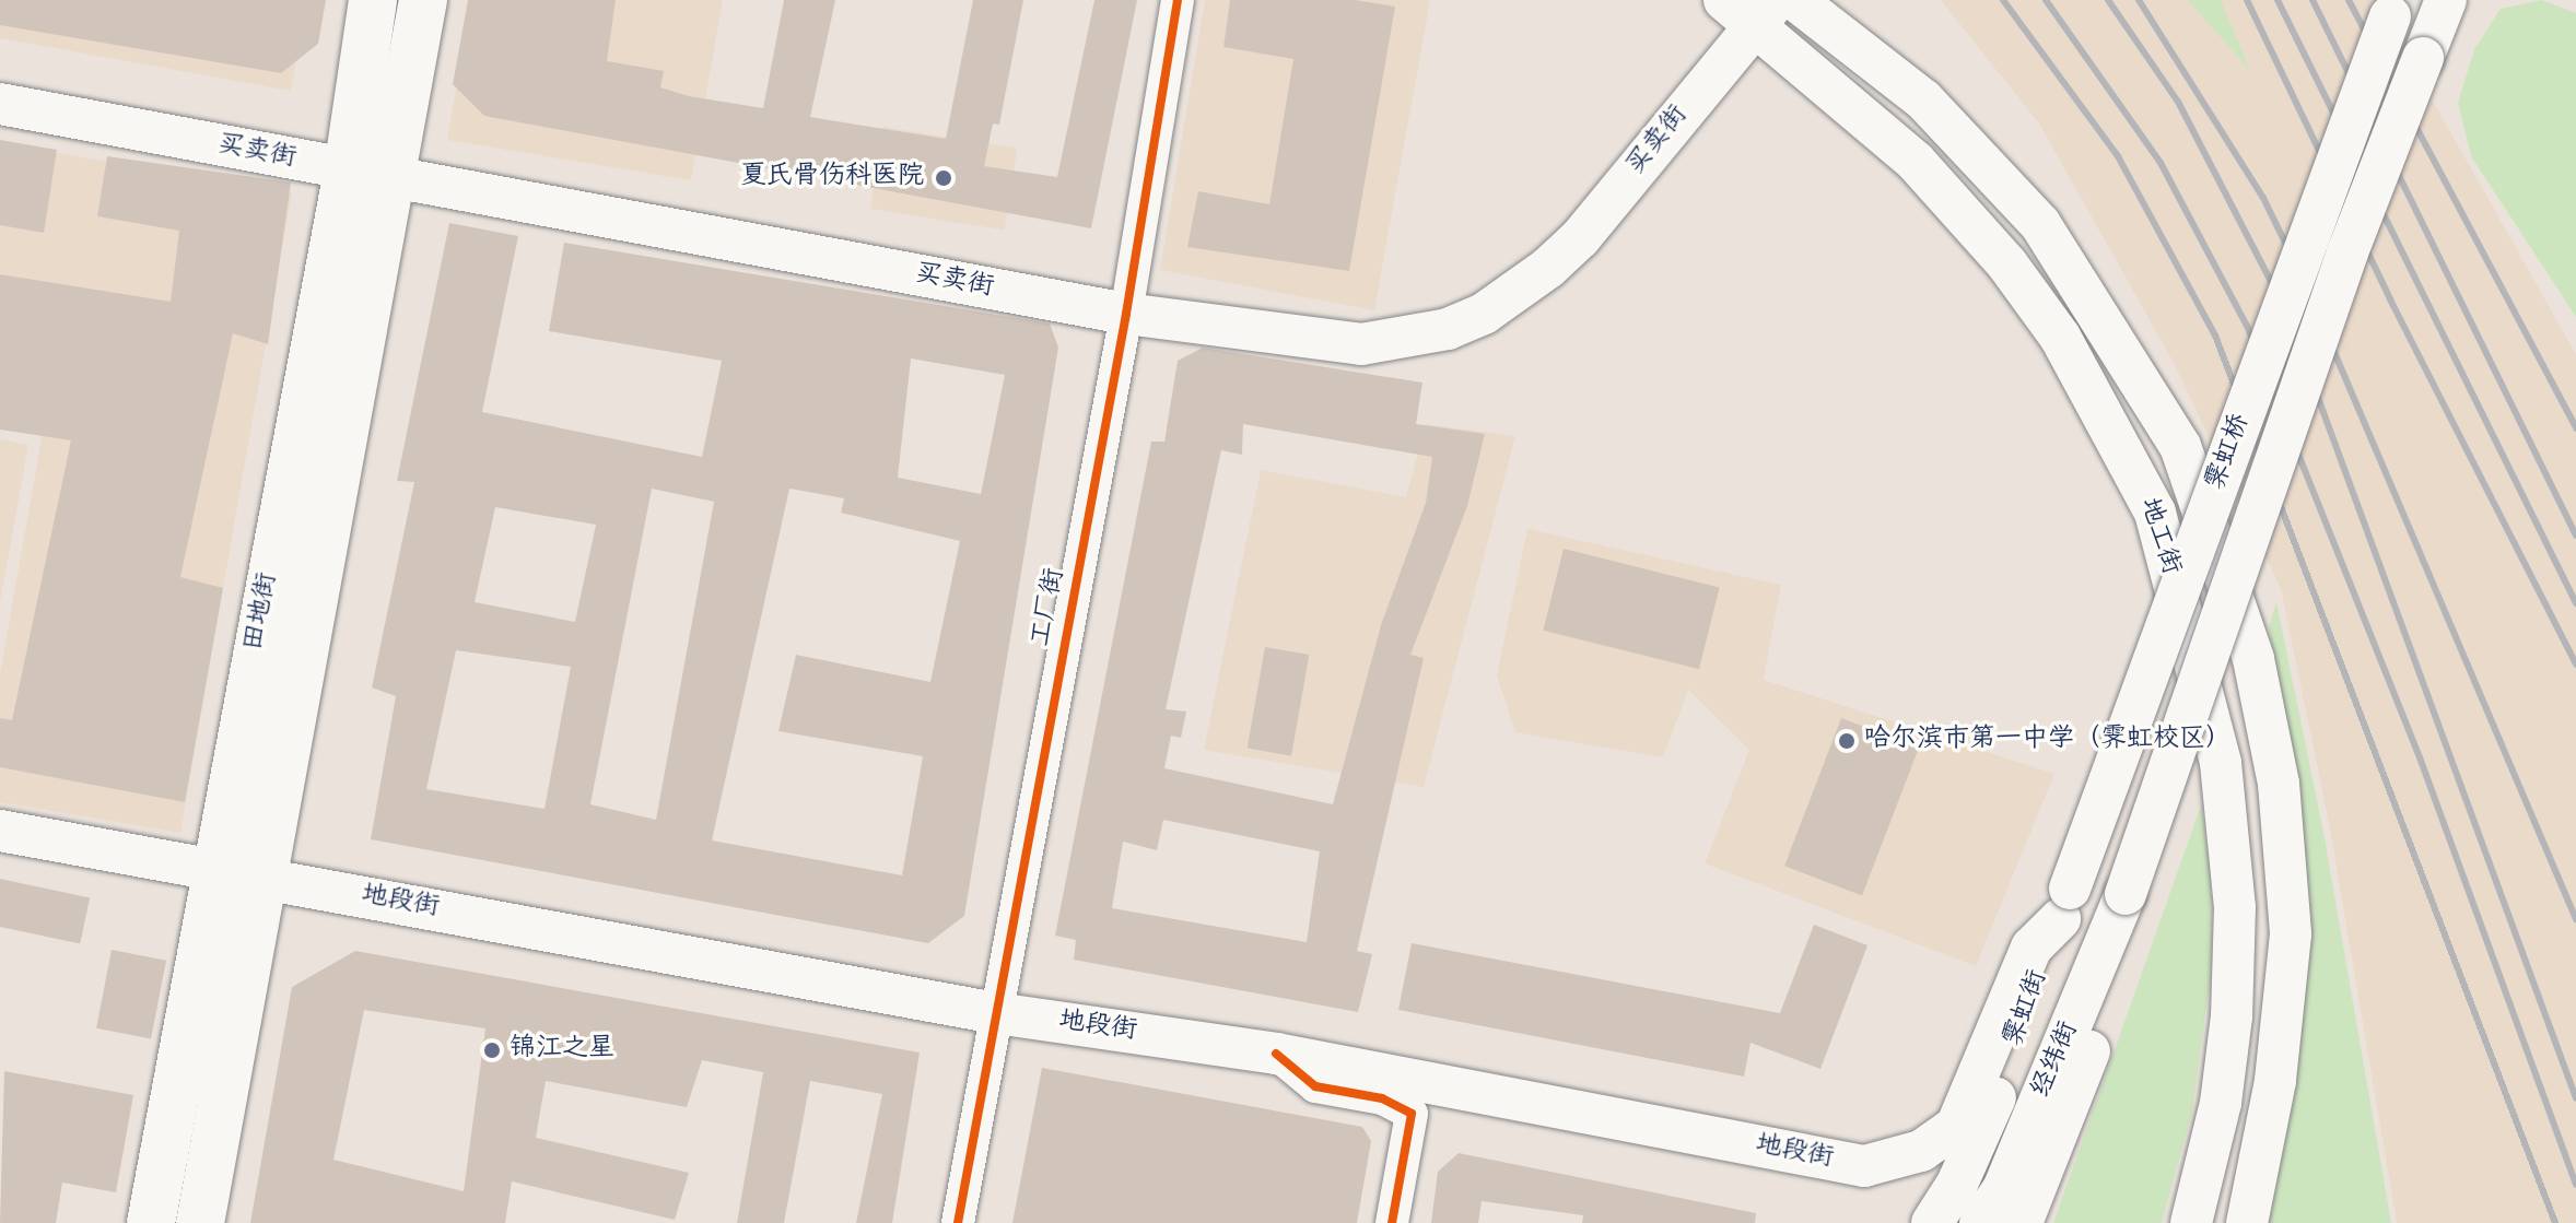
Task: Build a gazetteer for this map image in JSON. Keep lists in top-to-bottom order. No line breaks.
{"streets":{"highway":["田地街"],"main road":["买卖街","霁虹桥","地工街","地段街","霁虹街","经纬街"],"street":["工厂街"]},"crossings":[["买卖街","地工街"],["买卖街","工厂街"],["买卖街","田地街"],["霁虹桥","地段街"],["霁虹桥","霁虹街"],["霁虹桥","经纬街"],["工厂街","地段街"],["田地街","地段街"],["地段街","霁虹街"]],"places":["夏氏骨伤科医院","哈尔滨市第一中学（霁虹校区）","锦江之星"]}
